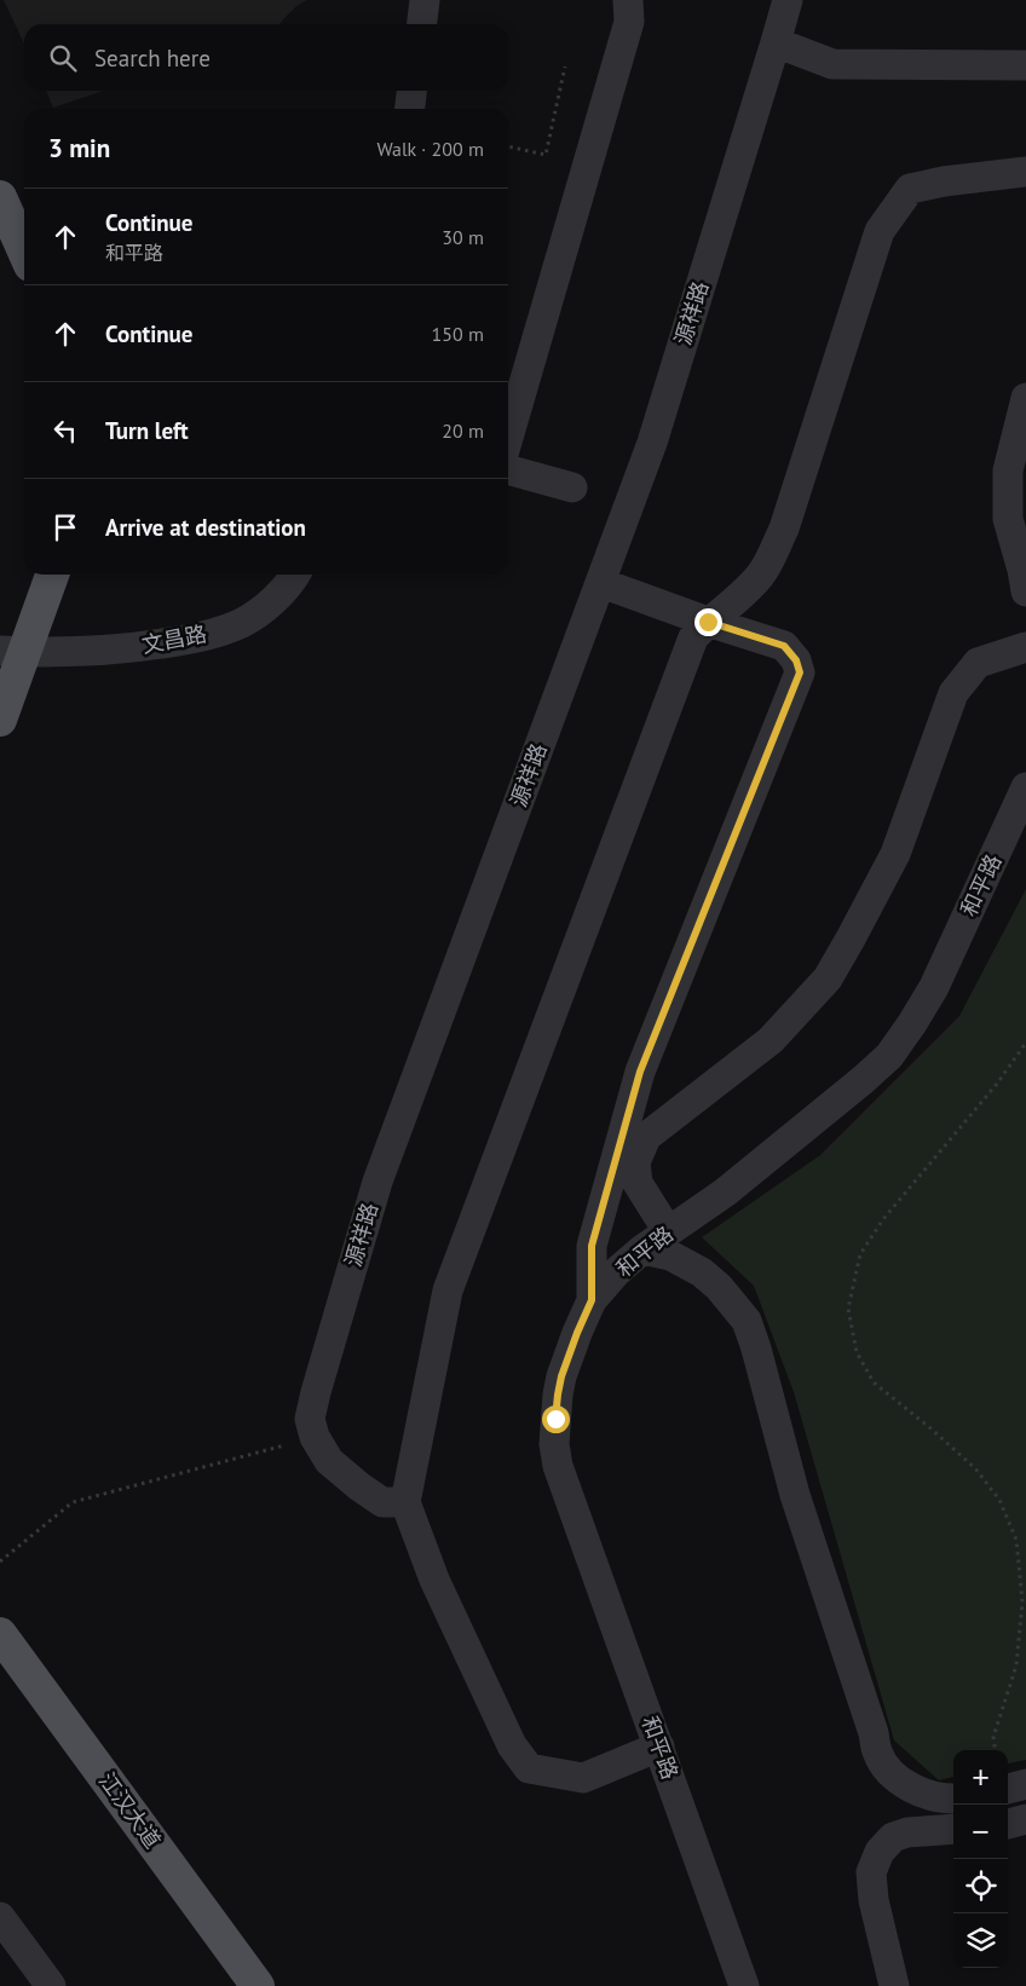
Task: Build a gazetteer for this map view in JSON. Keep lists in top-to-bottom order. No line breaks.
{"streets":{"main road":["江汉大道"],"street":["源祥路","文昌路","和平路"]},"page":{"search":"Search here","heading":["3 min","Walk · 200 m"],"list":[["Continue","和平路","30 m"],["Continue","150 m"],["Turn left","20 m"],"Arrive at destination"],"map_buttons":["+","−"]}}
